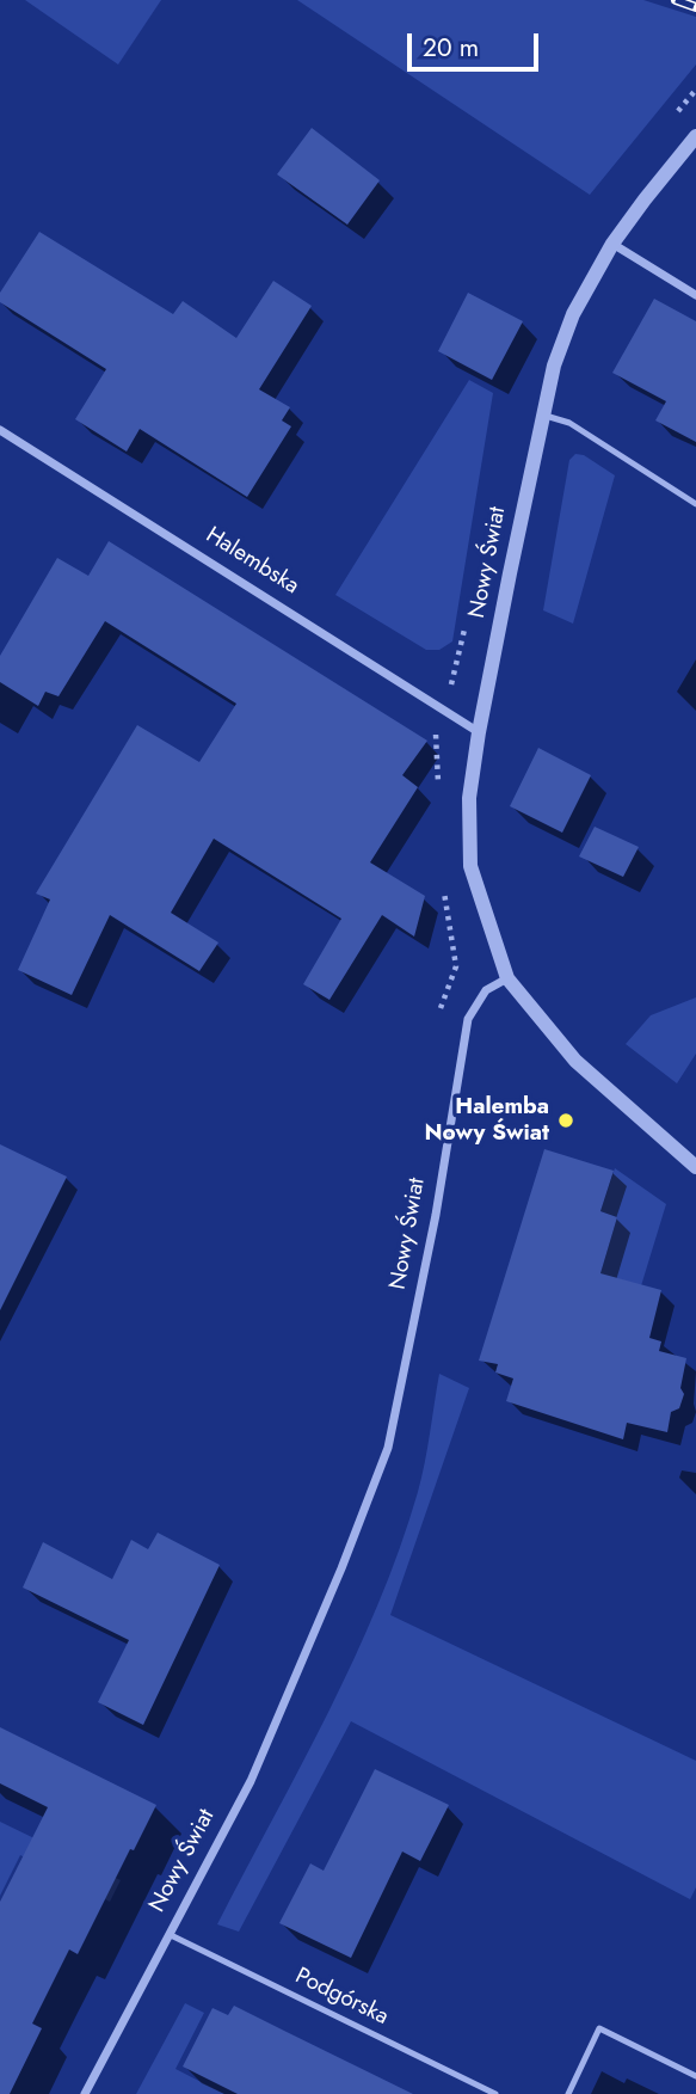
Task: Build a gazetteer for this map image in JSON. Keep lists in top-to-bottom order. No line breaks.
{"streets":{"street":["Halembska","Nowy Świat"],"lane":["Podgórska"]},"crossings":[["Halembska","Nowy Świat"],["Nowy Świat","Podgórska"]],"places":["Halemba Nowy Świat"],"scale_bar":"20 m"}
